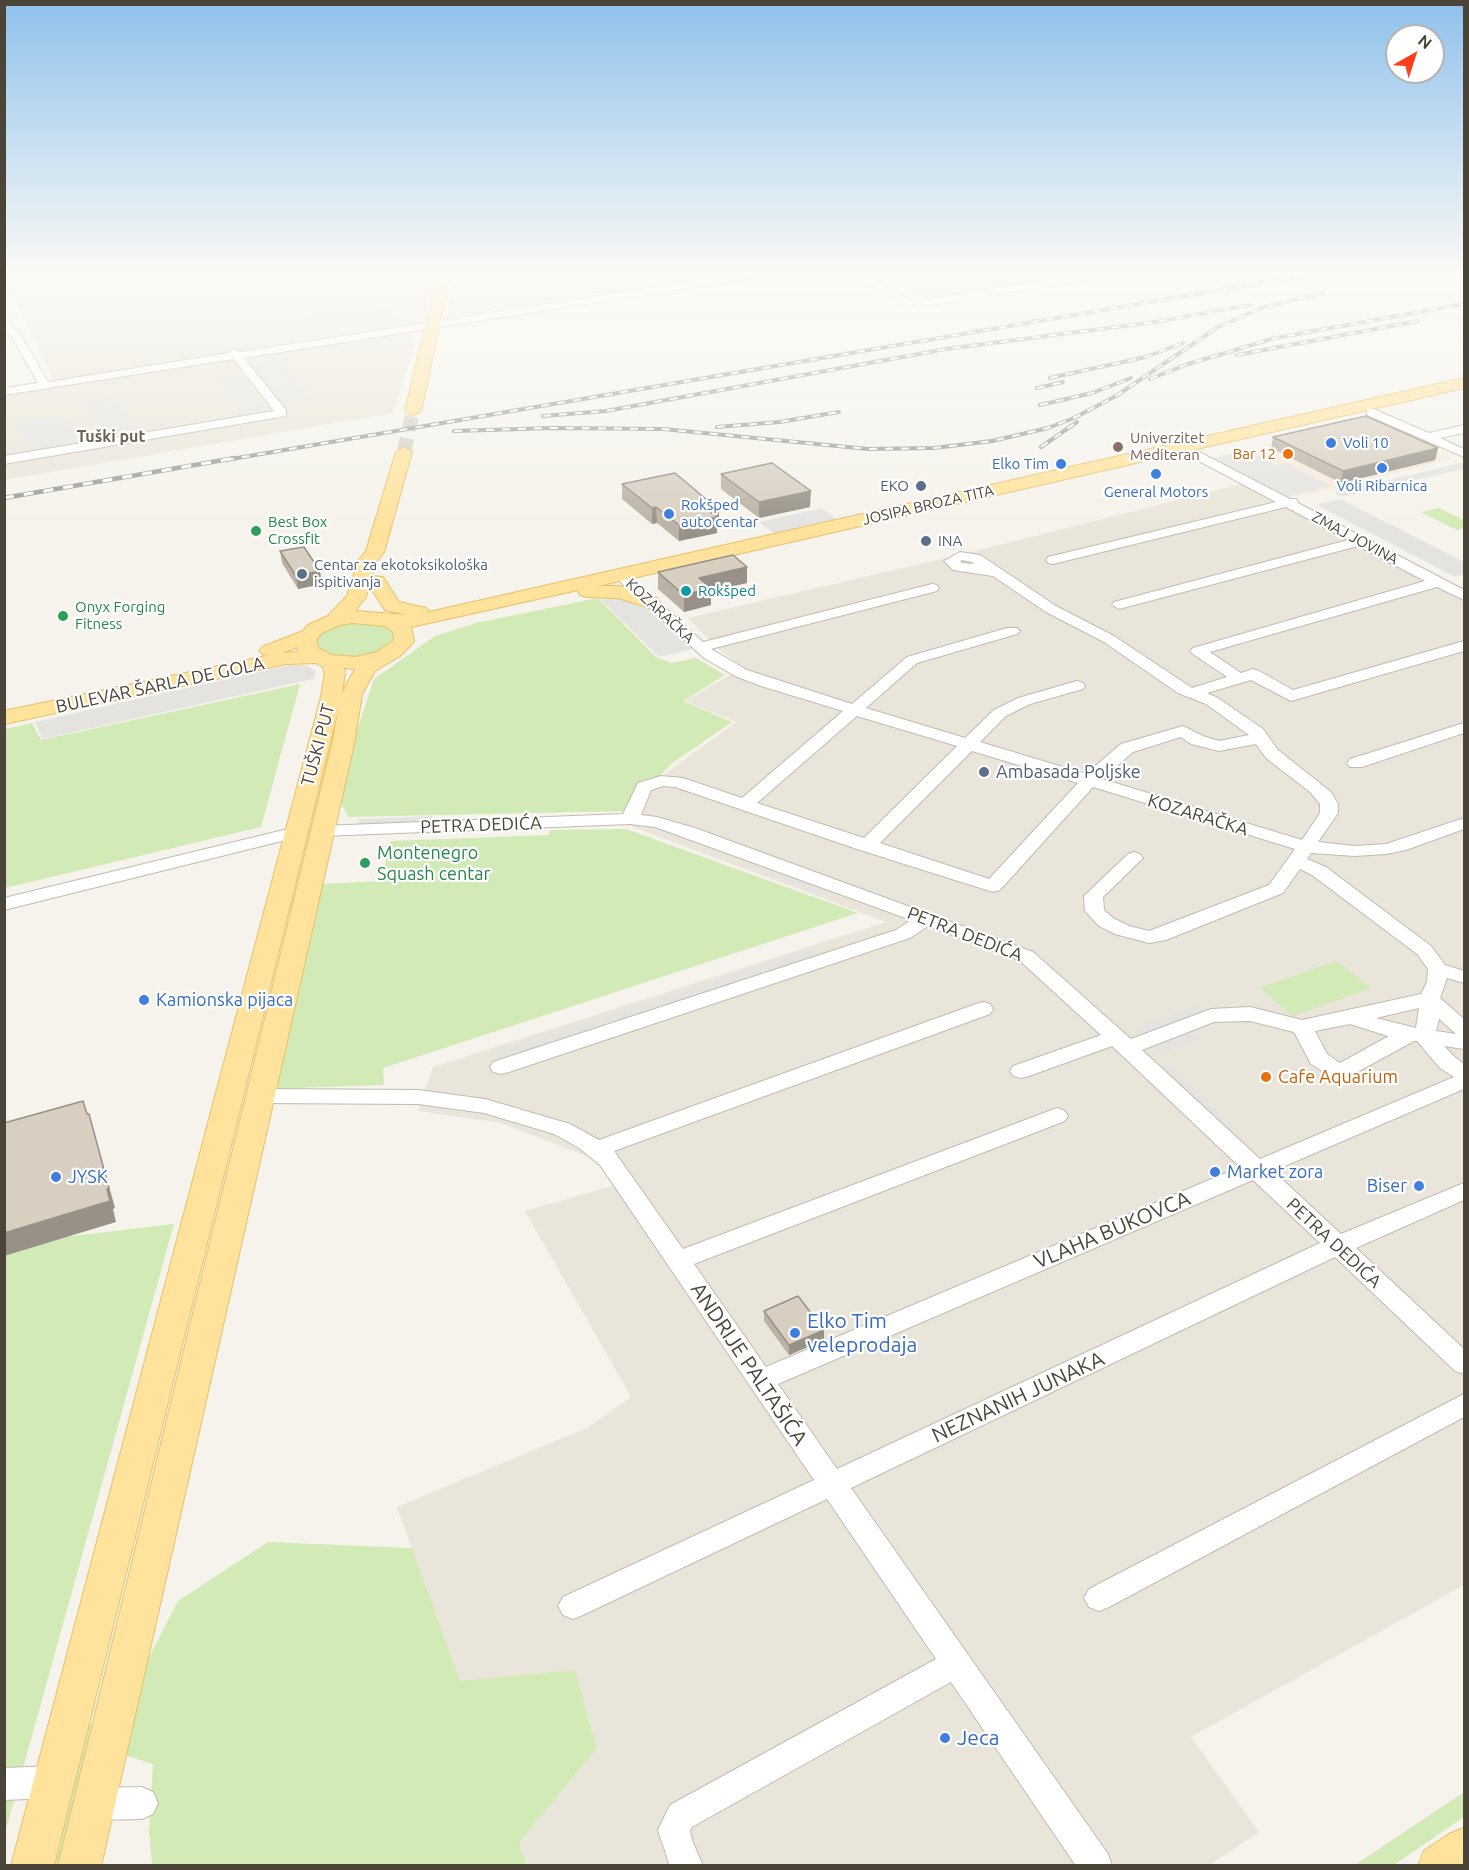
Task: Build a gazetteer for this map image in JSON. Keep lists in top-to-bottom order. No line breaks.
{"streets":{"main road":["JOSIPA BROZA TITA","BULEVAR ŠARLA DE GOLA","TUŠKI PUT"],"street":["ZMAJ JOVINA","KOZARAČKA","PETRA DEDIĆA","VLAHA BUKOVCA","ANDRIJE PALTAŠIĆA","NEZNANIH JUNAKA"]},"crossings":[["JOSIPA BROZA TITA","ZMAJ JOVINA"],["JOSIPA BROZA TITA","KOZARAČKA"],["JOSIPA BROZA TITA","BULEVAR ŠARLA DE GOLA"],["JOSIPA BROZA TITA","TUŠKI PUT"],["BULEVAR ŠARLA DE GOLA","TUŠKI PUT"],["TUŠKI PUT","PETRA DEDIĆA"],["PETRA DEDIĆA","VLAHA BUKOVCA"],["PETRA DEDIĆA","NEZNANIH JUNAKA"],["VLAHA BUKOVCA","ANDRIJE PALTAŠIĆA"],["ANDRIJE PALTAŠIĆA","NEZNANIH JUNAKA"]],"districts":["Tuški put"],"places":["Voli 10","Univerzitet Mediteran","Bar 12","Elko Tim","Voli Ribarnica","General Motors","EKO","Rokšped auto centar","Best Box Crossfit","INA","Centar za ekotoksikološka ispitivanja","Rokšped","Onyx Forging Fitness","Ambasada Poljske","Montenegro Squash centar","Kamionska pijaca","Cafe Aquarium","Market zora","JYSK","Biser","Elko Tim veleprodaja","Jeca"],"north":"top right"}
